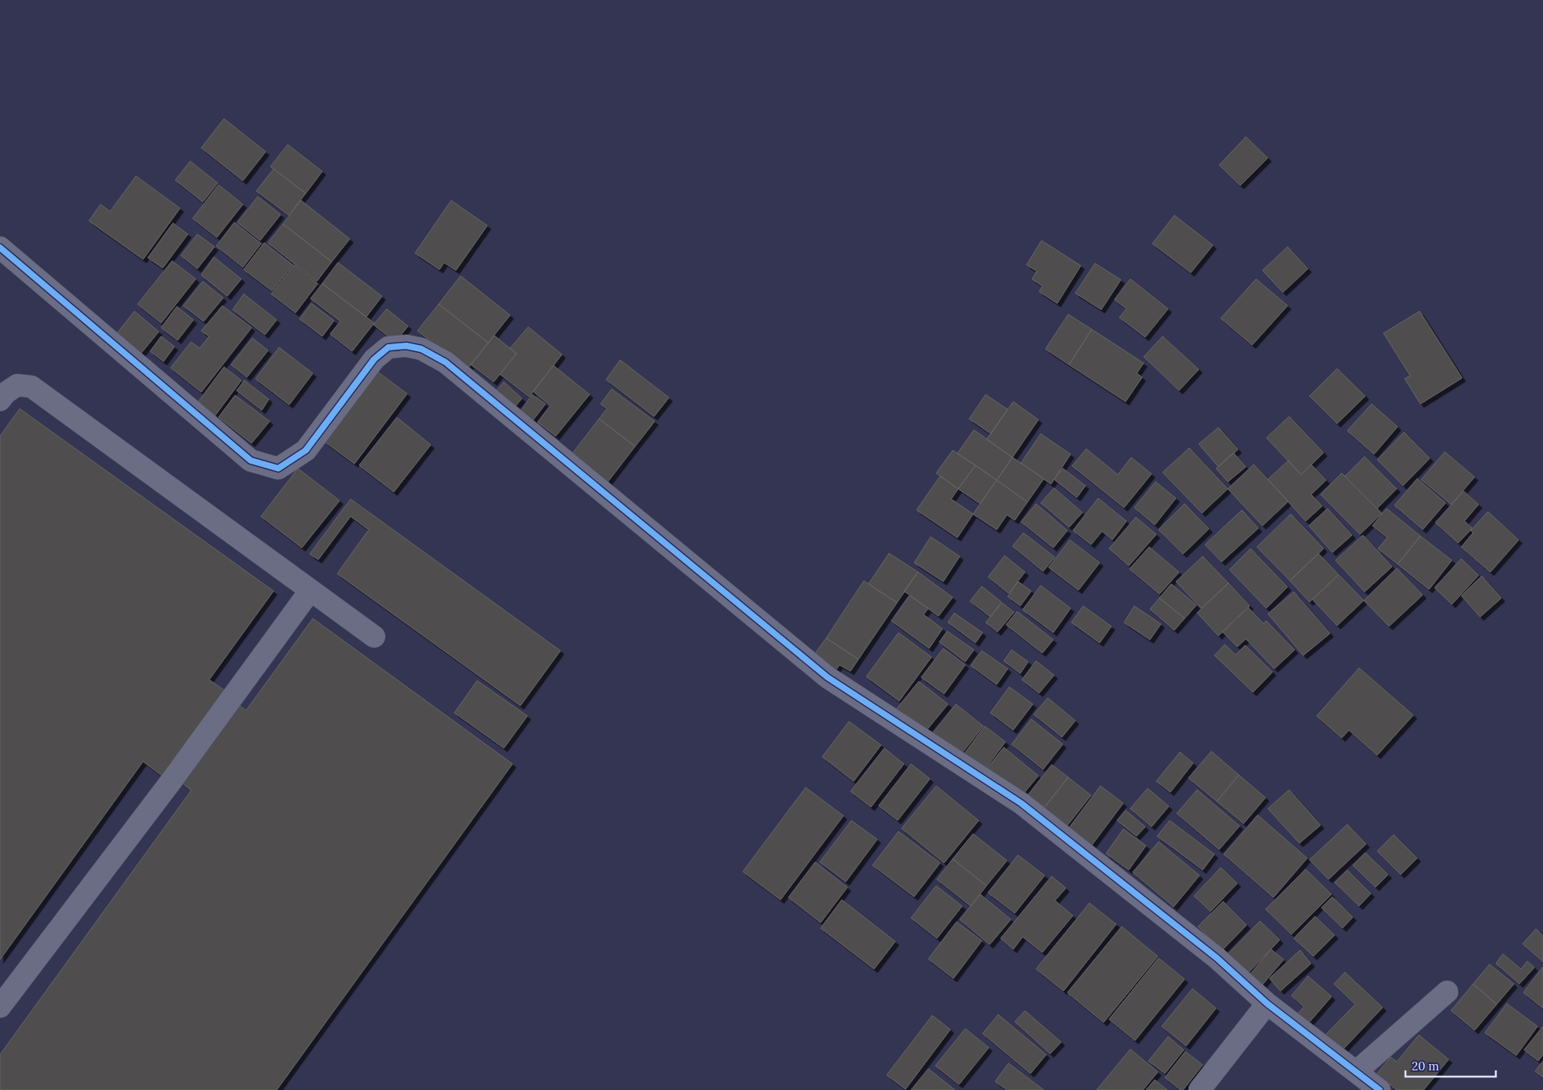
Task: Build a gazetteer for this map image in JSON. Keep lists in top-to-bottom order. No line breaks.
{"scale_bar":"20 m"}
